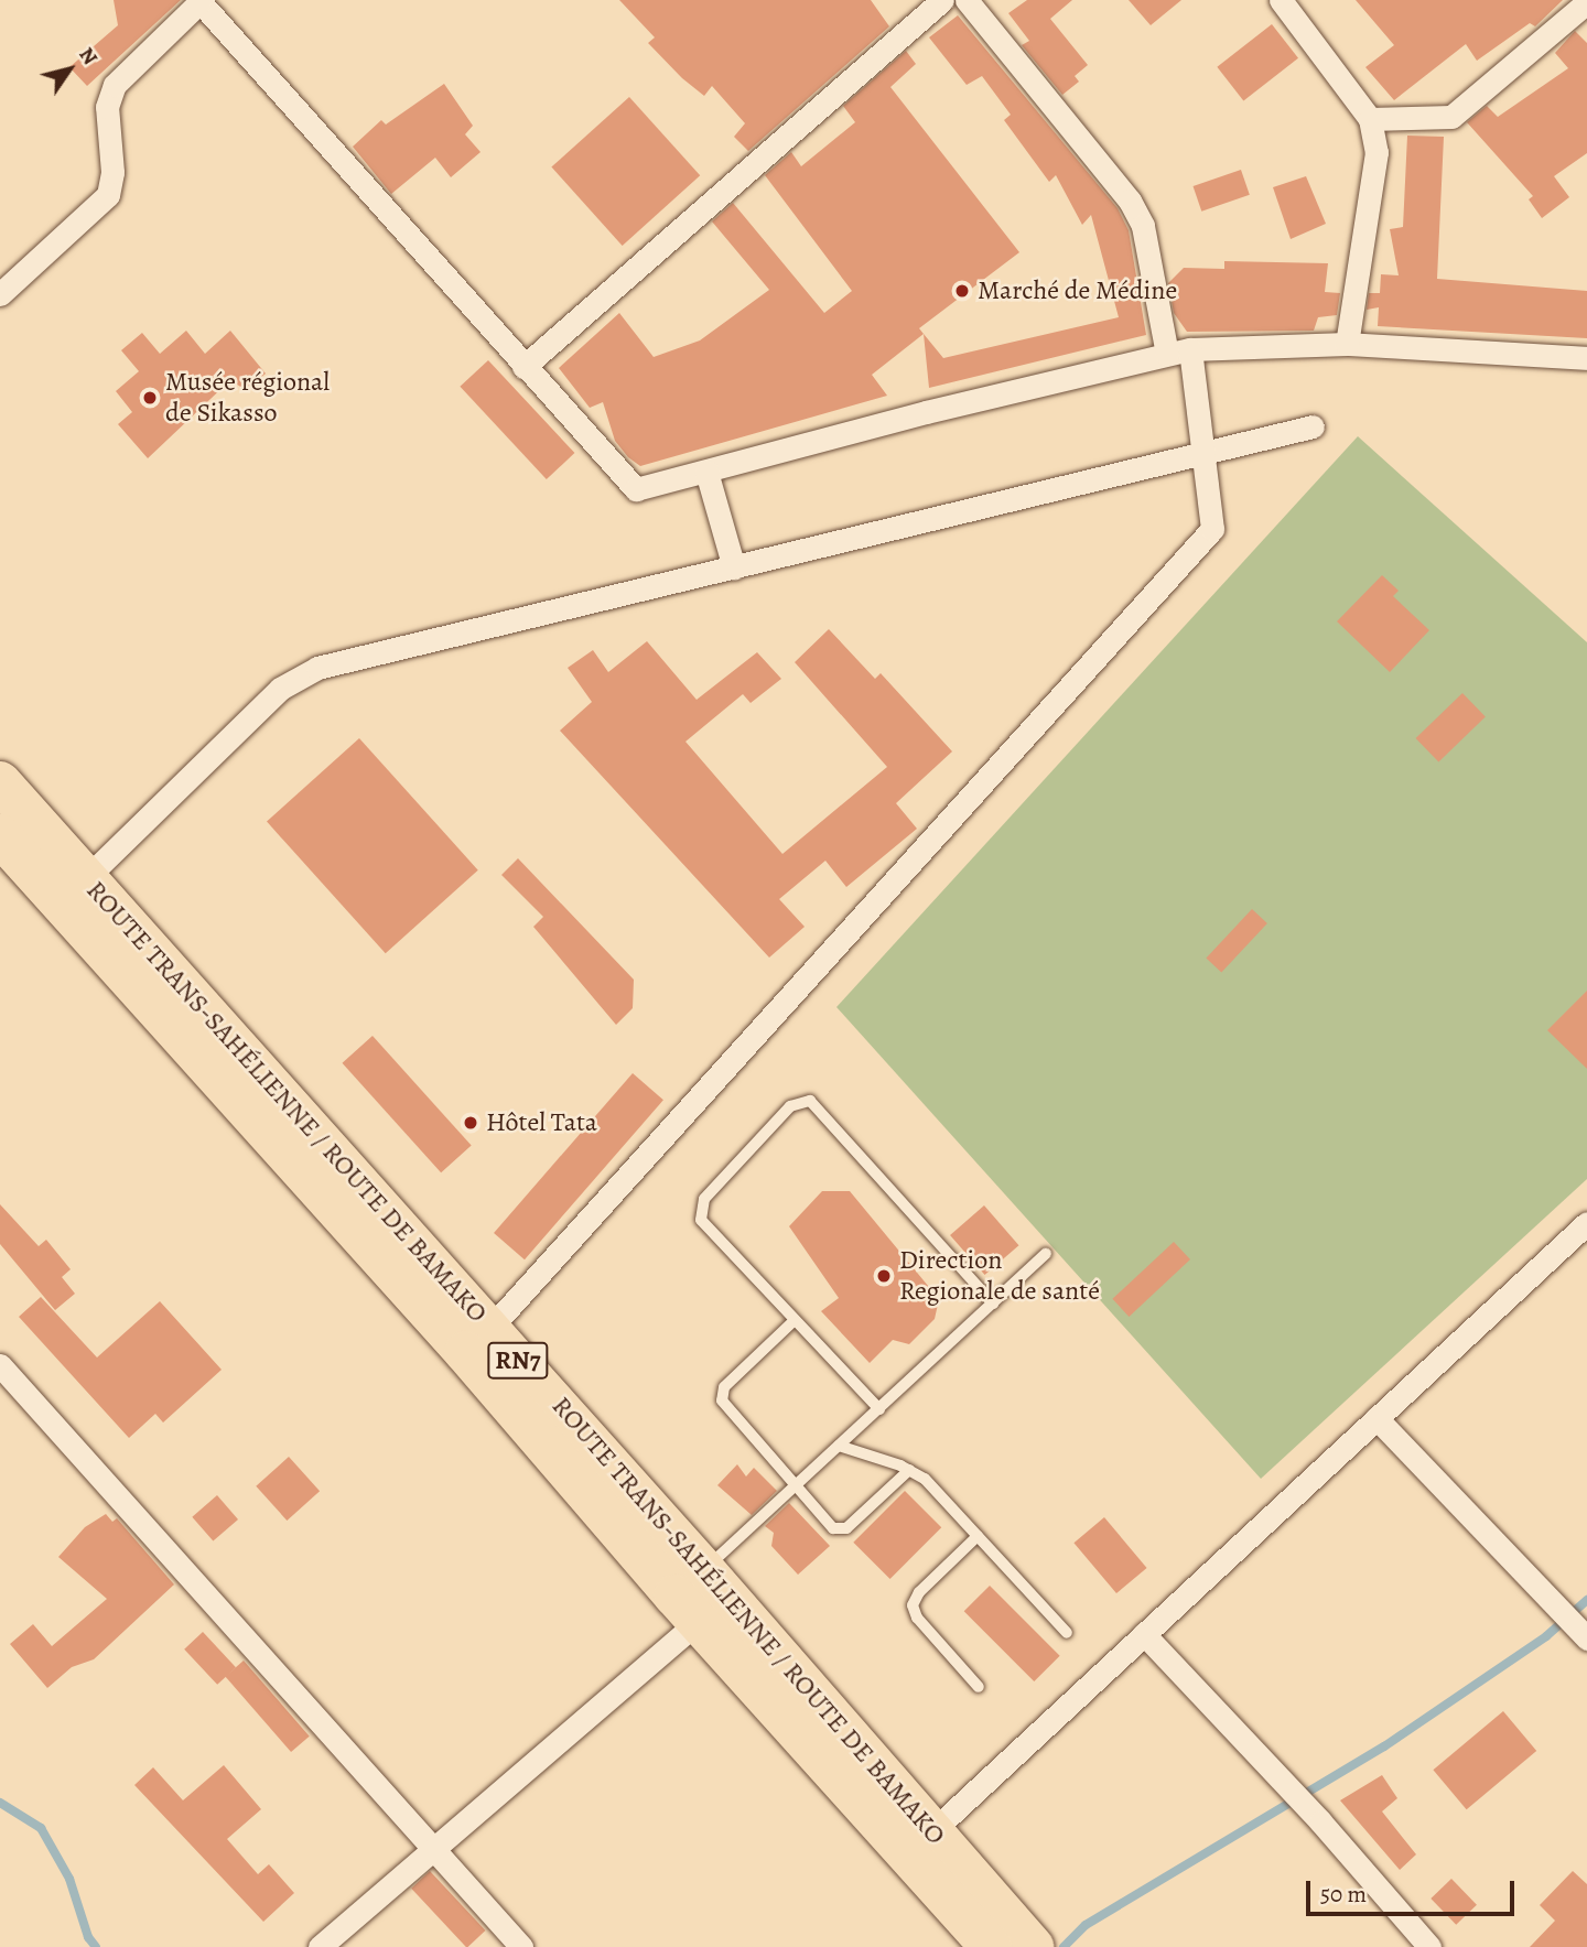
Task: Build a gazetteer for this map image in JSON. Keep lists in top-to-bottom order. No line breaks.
{"streets":{"highway":["ROUTE TRANS-SAHÉLIENNE / ROUTE DE BAMAKO","RN7"]},"places":["Marché de Médine","Musée régional de Sikasso","Hôtel Tata","Direction Regionale de santé"],"scale_bar":"50 m","north":"top right"}
